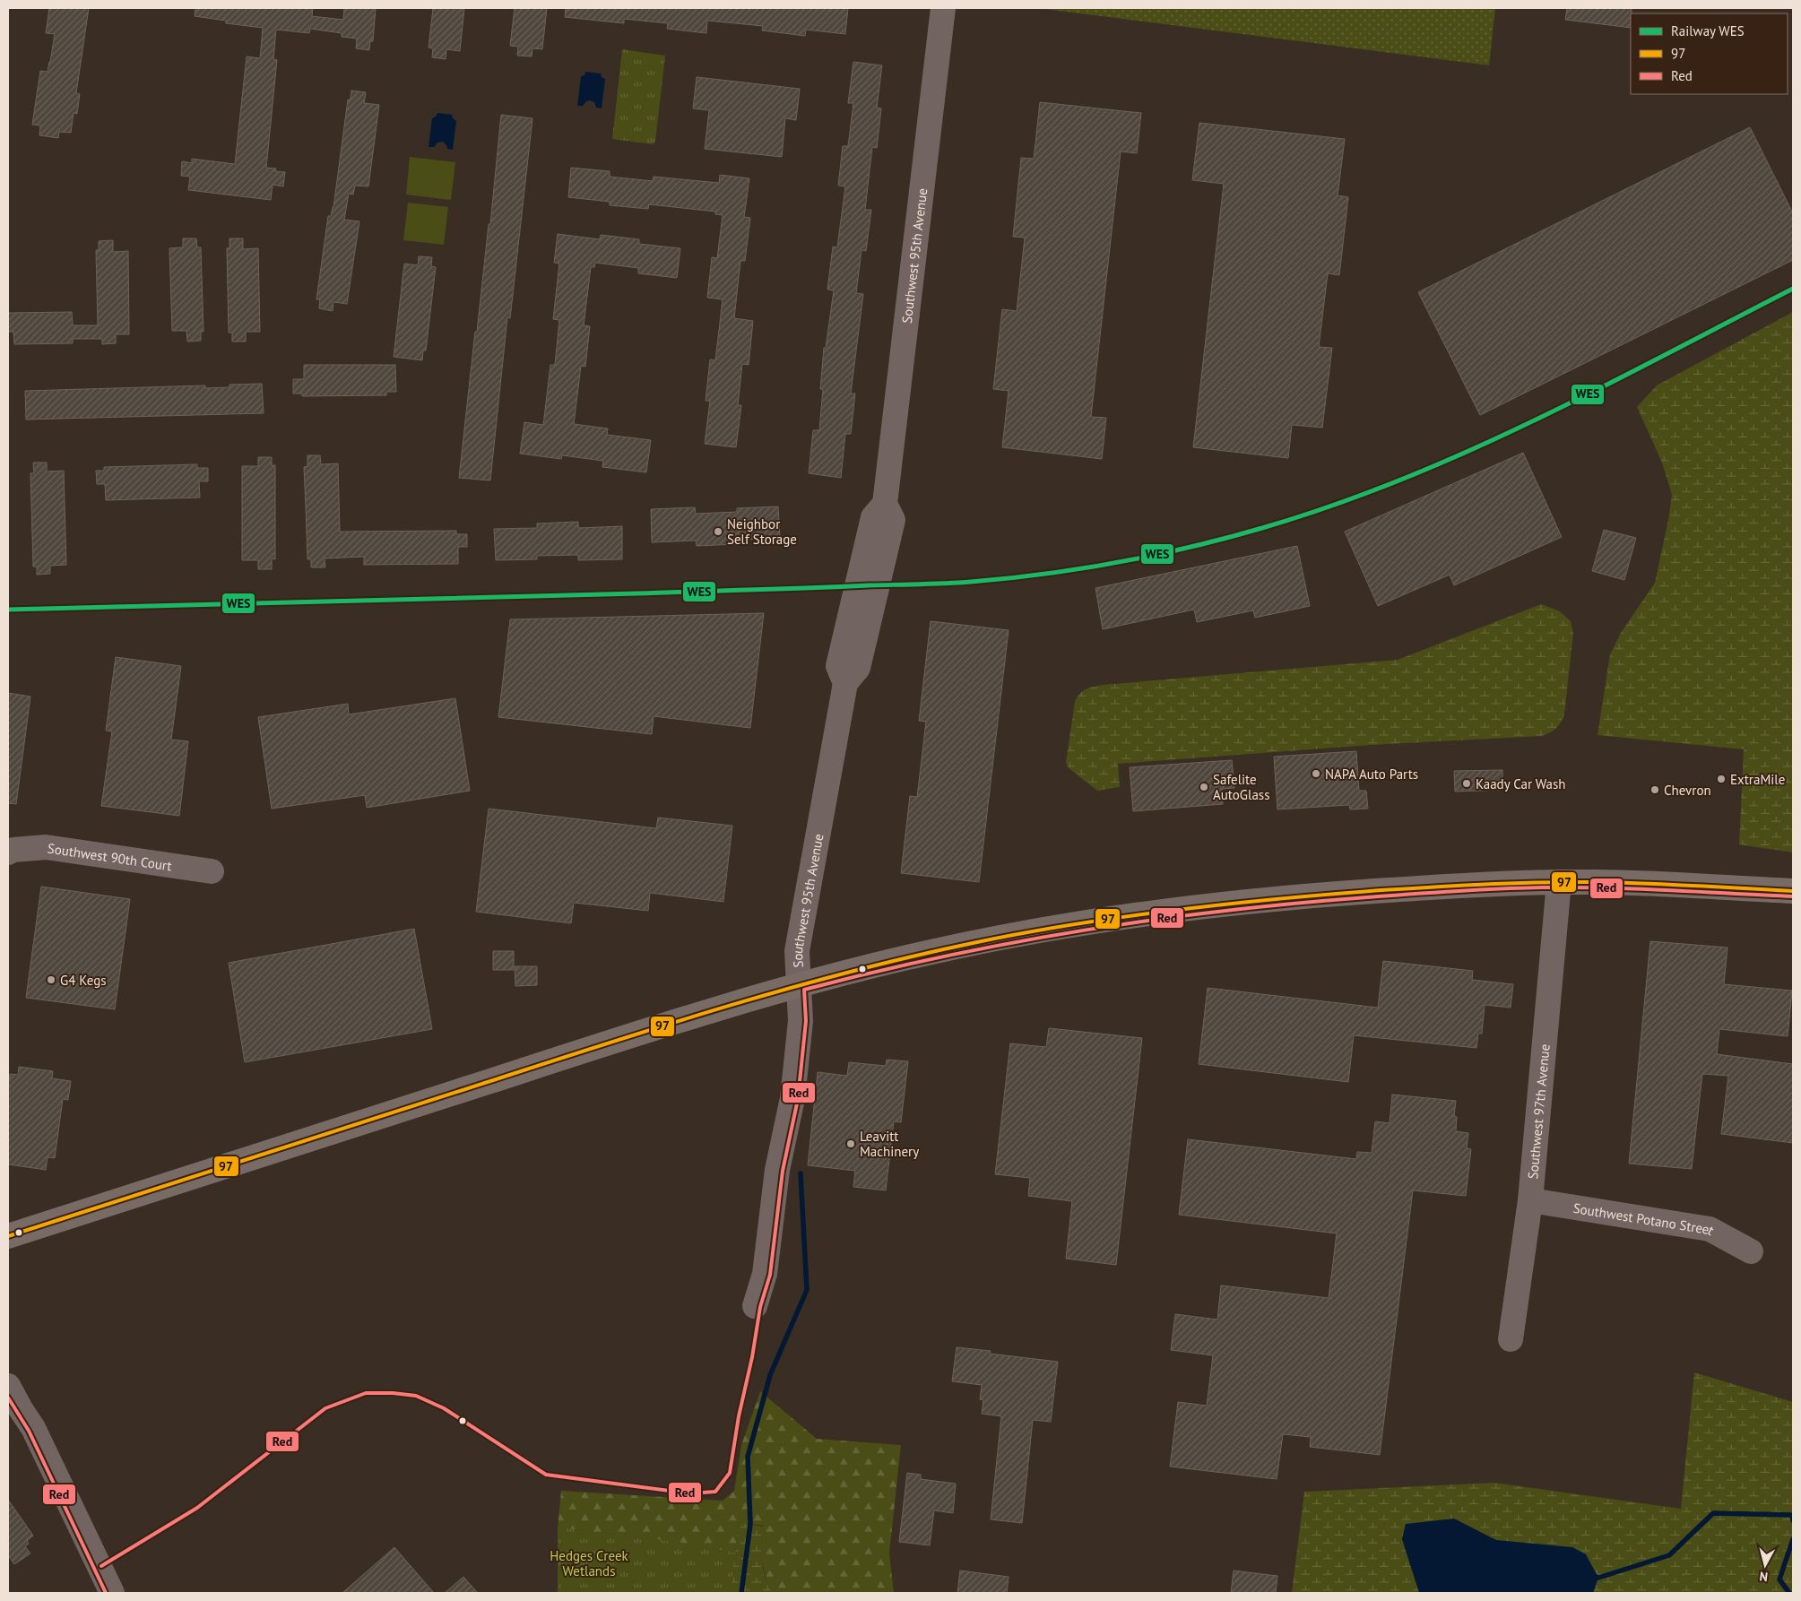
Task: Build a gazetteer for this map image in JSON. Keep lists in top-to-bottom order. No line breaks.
{"streets":{"street":["Southwest 95th Avenue","Southwest 90th Court","Southwest 97th Avenue","Southwest Potano Street"]},"crossings":[["Southwest 97th Avenue","Southwest Potano Street"]],"parks":["Hedges Creek Wetlands"],"places":["Neighbor Self Storage","NAPA Auto Parts","ExtraMile","Kaady Car Wash","Safelite AutoGlass","Chevron","G4 Kegs","Leavitt Machinery"],"lines":["rail line WES","transit line 97","transit line Red"],"legend":["Railway WES","97","Red"],"north":"bottom"}
